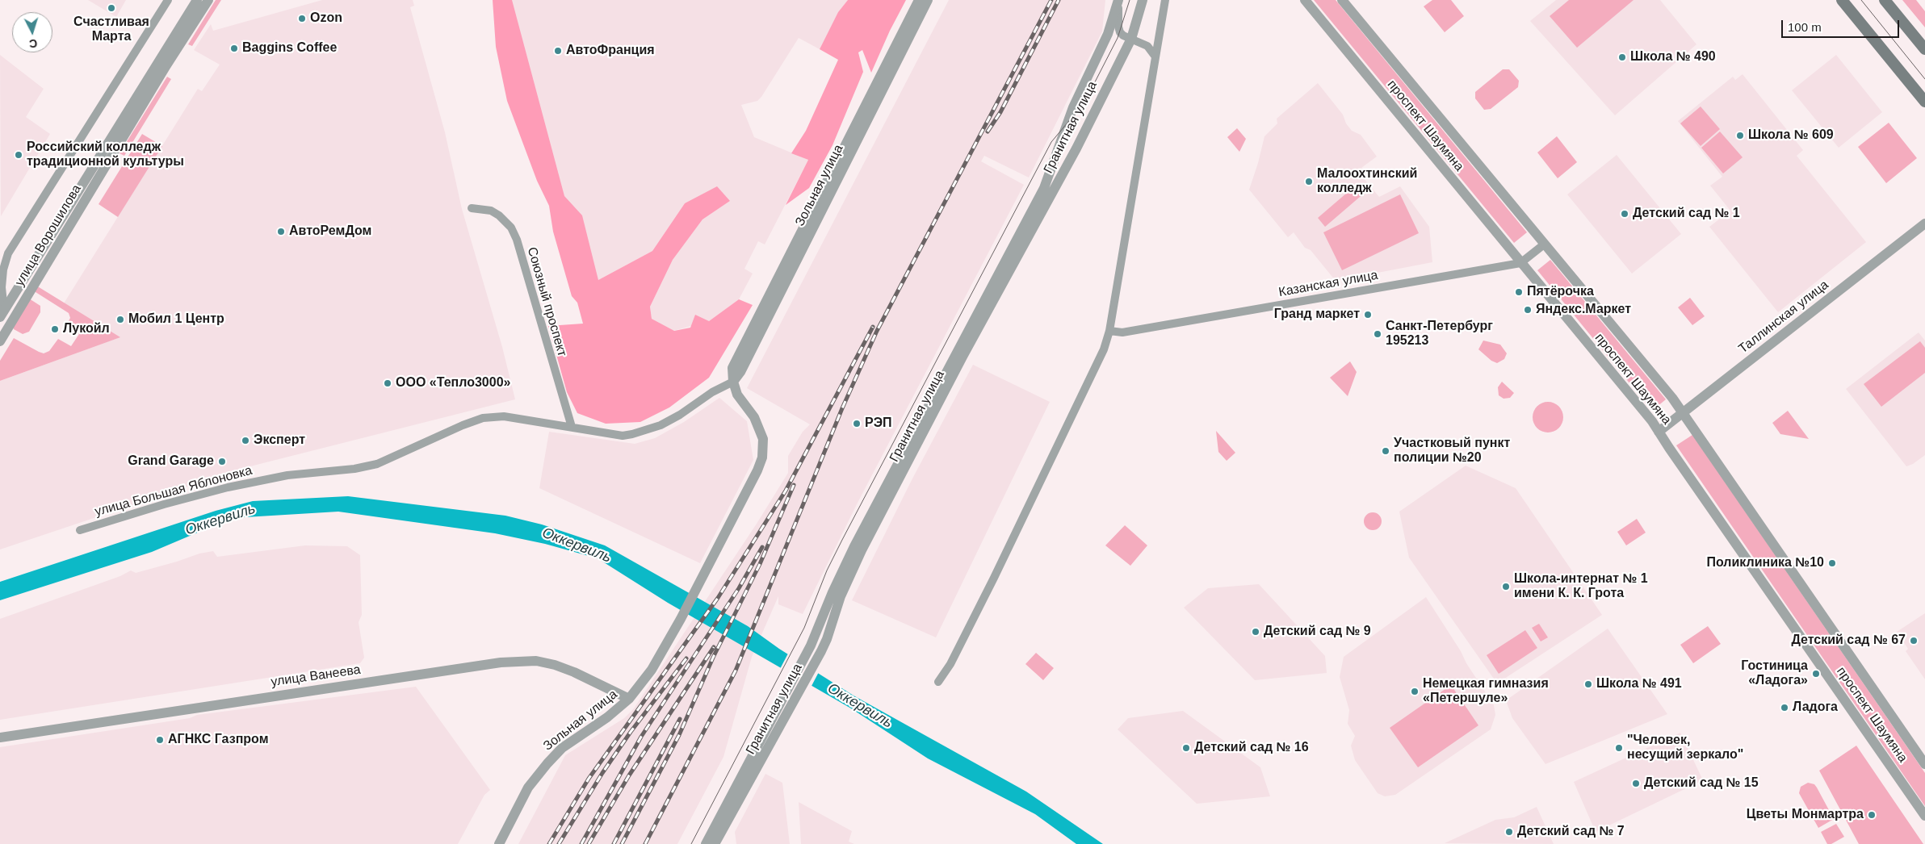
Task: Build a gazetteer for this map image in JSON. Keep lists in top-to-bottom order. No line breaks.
{"streets":{"street":["проспект Шаумяна","Гранитная улица","Зольная улица","улица Ворошилова","Казанская улица","Союзный проспект","Таллинская улица","улица Большая Яблоновка","улица Ванеева"]},"crossings":[["проспект Шаумяна","Казанская улица"],["проспект Шаумяна","Таллинская улица"],["Зольная улица","улица Большая Яблоновка"],["Зольная улица","улица Ванеева"],["Союзный проспект","улица Большая Яблоновка"]],"water":["Оккервиль"],"places":["Счастливая Марта","Ozon","Baggins Coffee","АвтоФранция","Школа № 490","Школа № 609","Российский колледж традиционной культуры","Малоохтинский колледж","Детский сад № 1","АвтоРемДом","Пятёрочка","Яндекс.Маркет","Гранд маркет","Мобил 1 Центр","Лукойл","Санкт-Петербург 195213","ООО «Тепло3000»","РЭП","Эксперт","Участковый пункт полиции №20","Grand Garage","Поликлиника №10","Школа-интернат № 1 имени К. К. Грота","Детский сад № 9","Детский сад № 67","Гостиница «Ладога»","Школа № 491","Немецкая гимназия «Петершуле»","Ладога","АГНКС Газпром","Детский сад № 16","\"Человек, несущий зеркало\"","Детский сад № 15","Цветы Монмартра","Детский сад № 7"],"scale_bar":"100 m","north":"bottom"}
